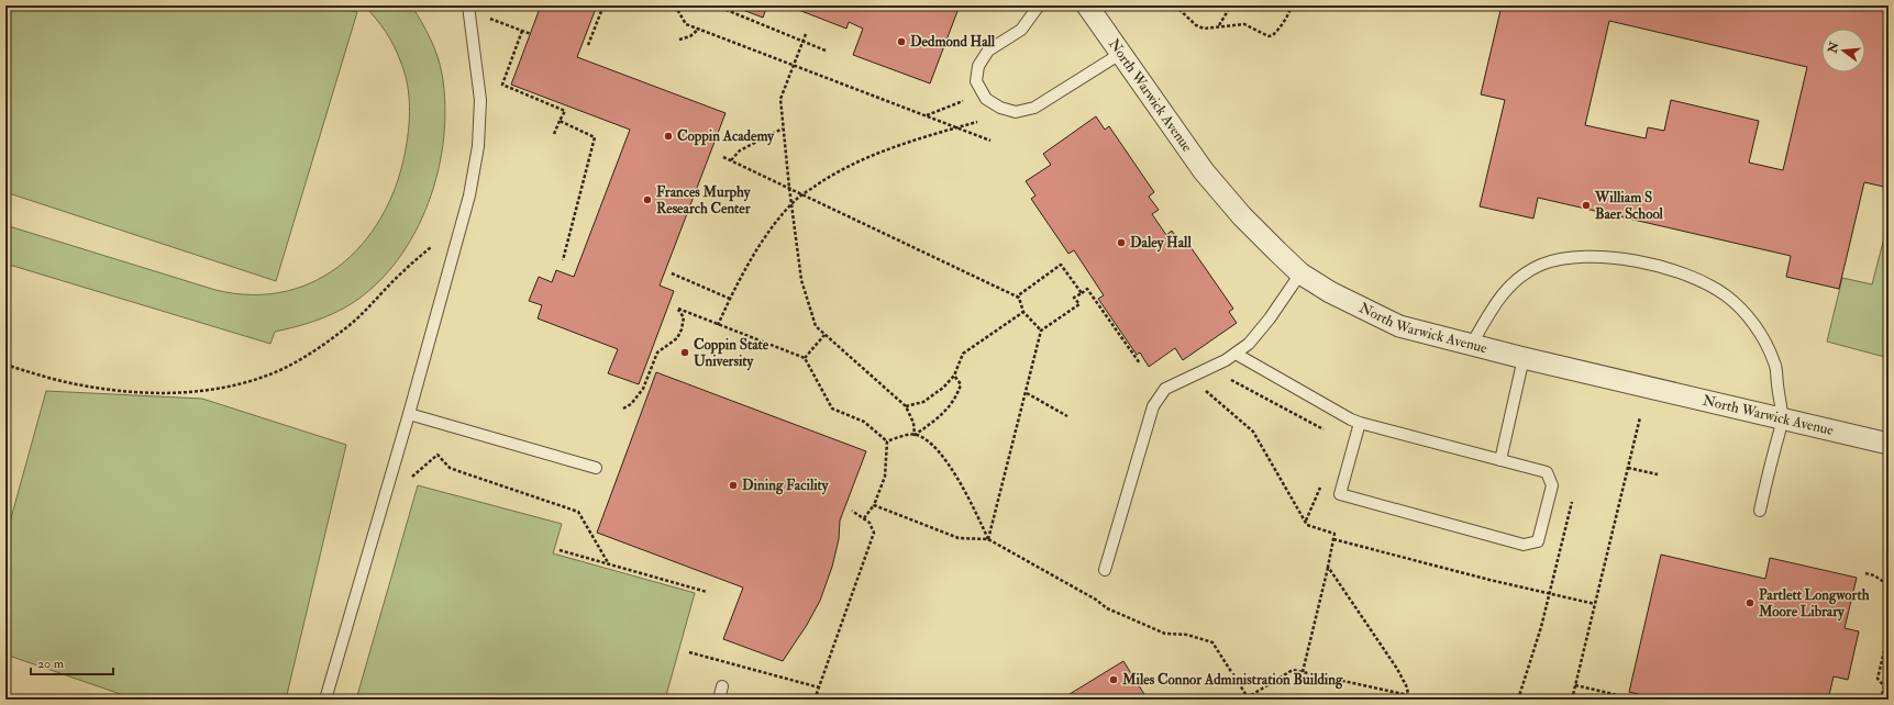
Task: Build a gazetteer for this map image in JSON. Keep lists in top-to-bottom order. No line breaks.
{"streets":{"street":["North Warwick Avenue"]},"places":["Dedmond Hall","Coppin Academy","Frances Murphy Research Center","William S Baer School","Daley Hall","Coppin State University","Dining Facility","Partlett Longworth Moore Library","Miles Connor Administration Building"],"scale_bar":"20 m","north":"left"}
